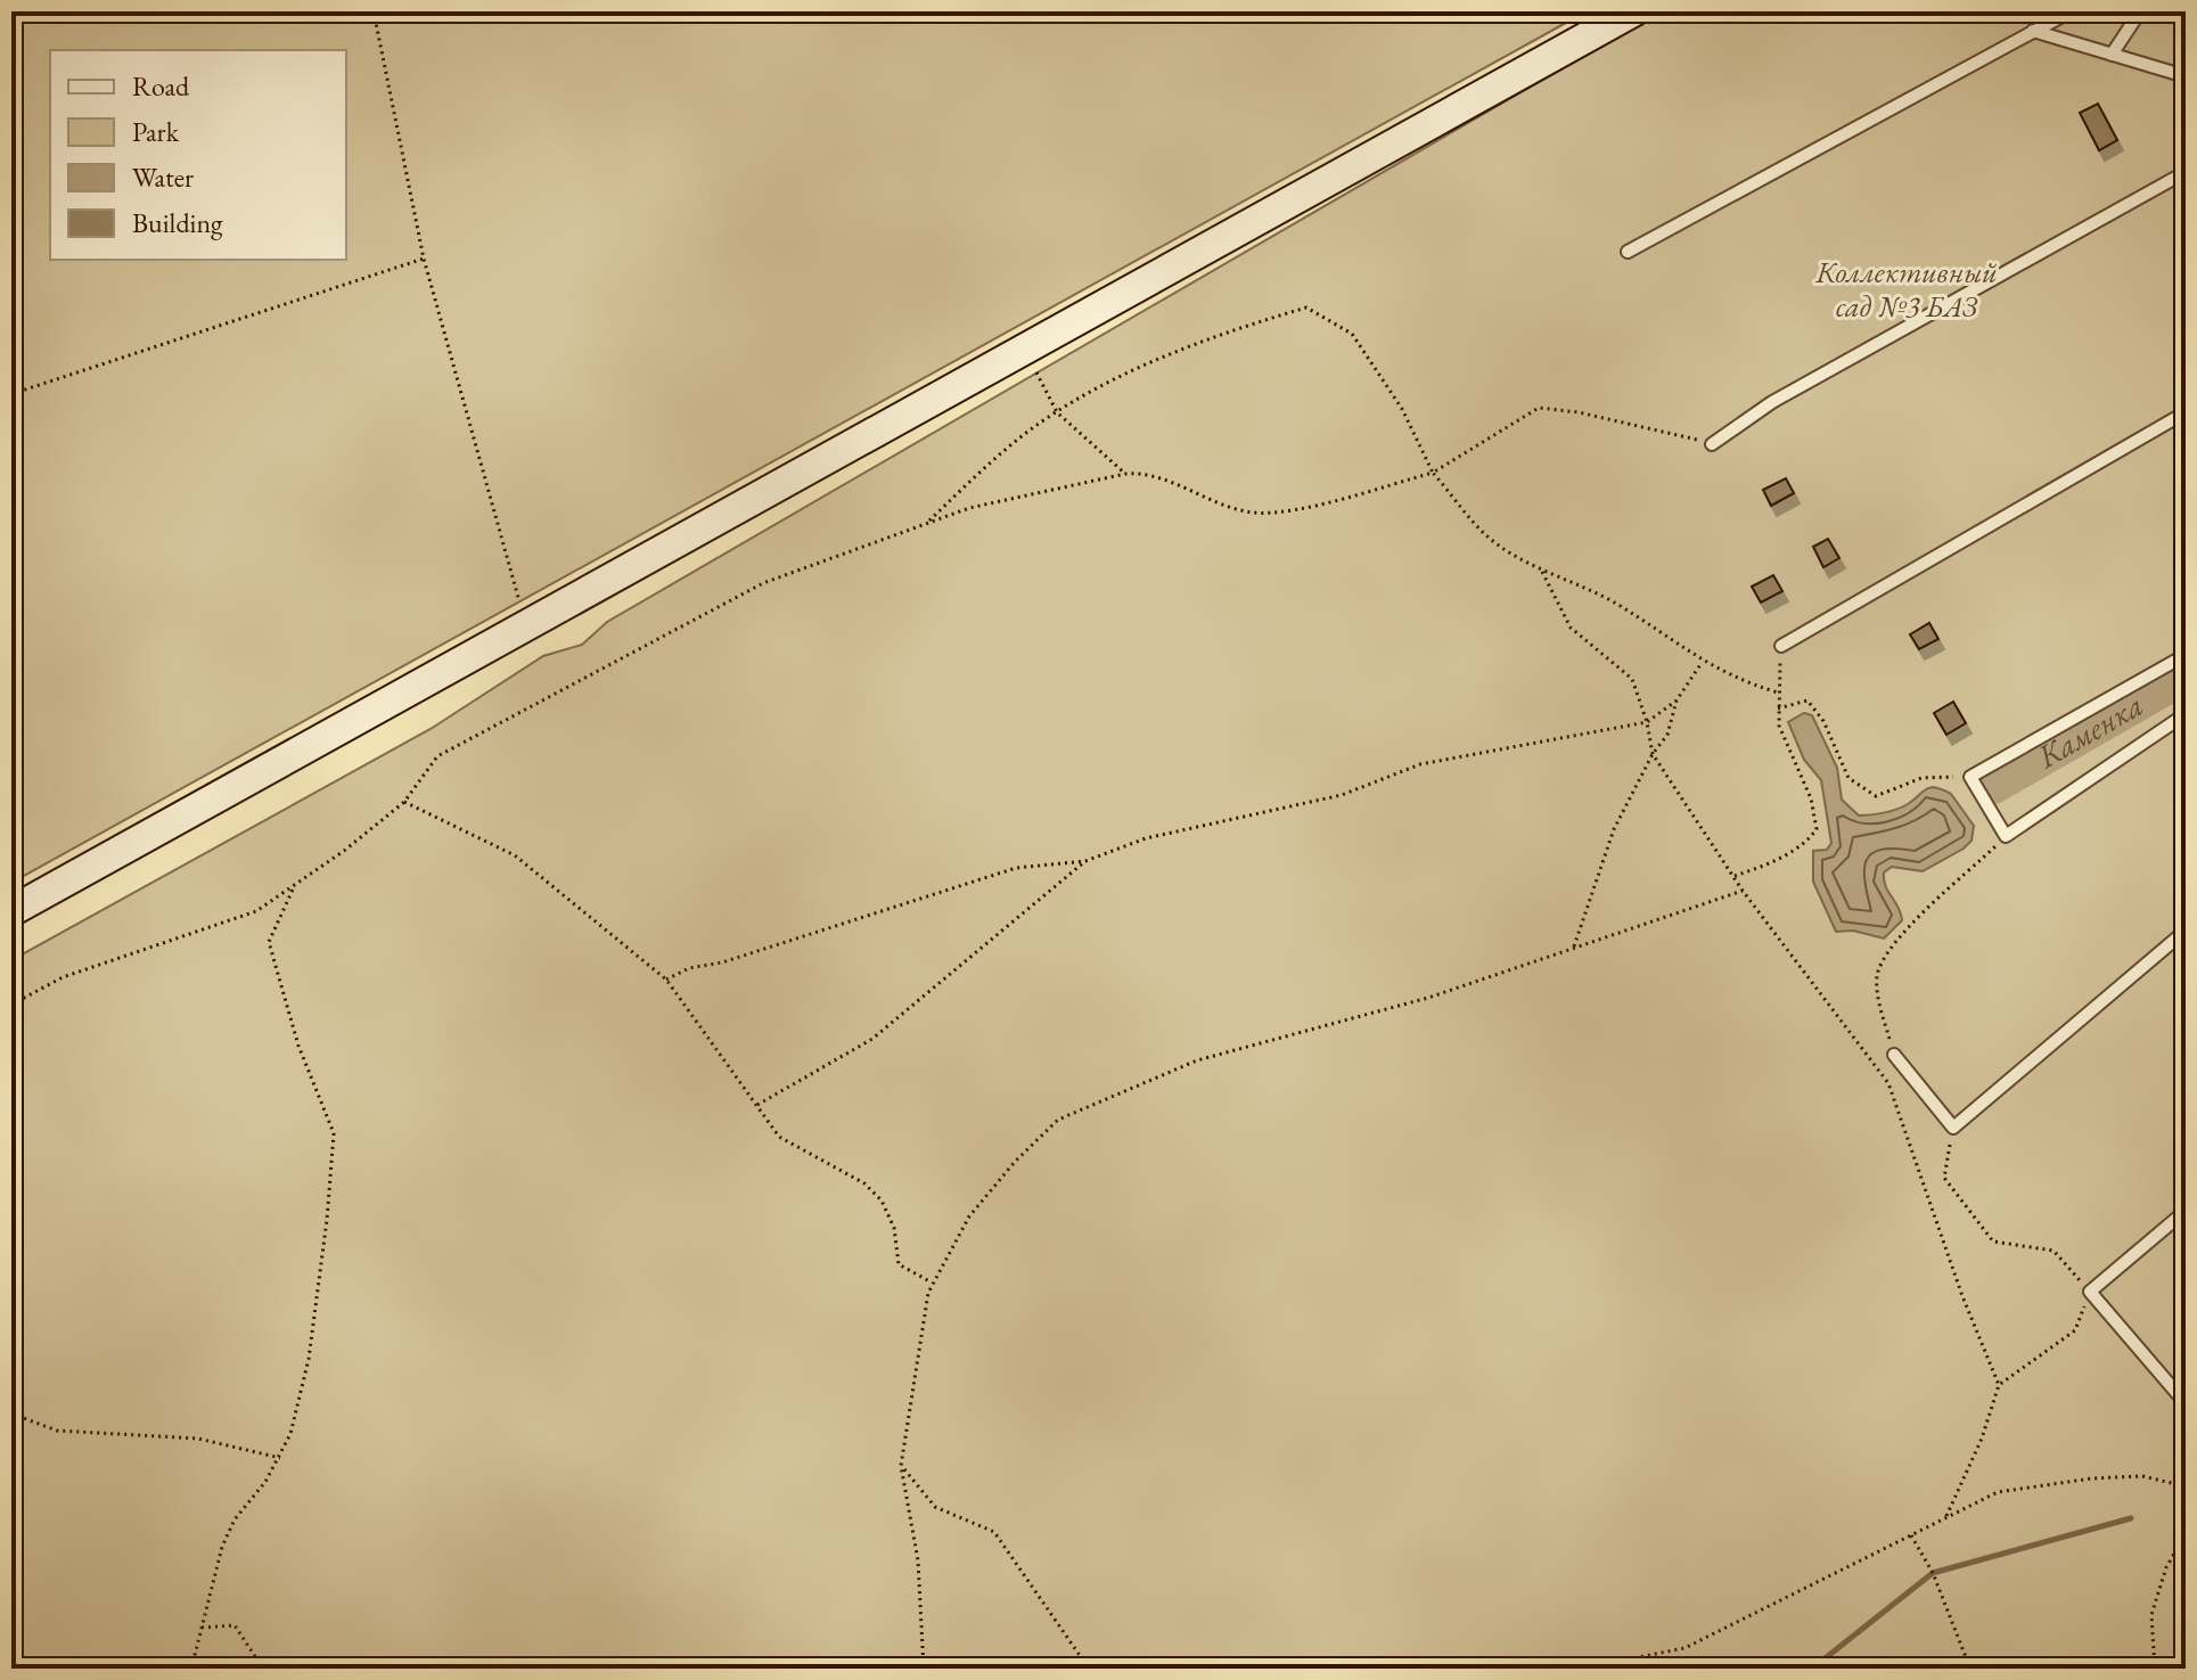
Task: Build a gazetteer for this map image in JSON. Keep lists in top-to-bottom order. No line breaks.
{"water":["Каменка"],"parks":["Коллективный сад №3 БАЗ"],"legend":["Road","Park","Water","Building"]}
